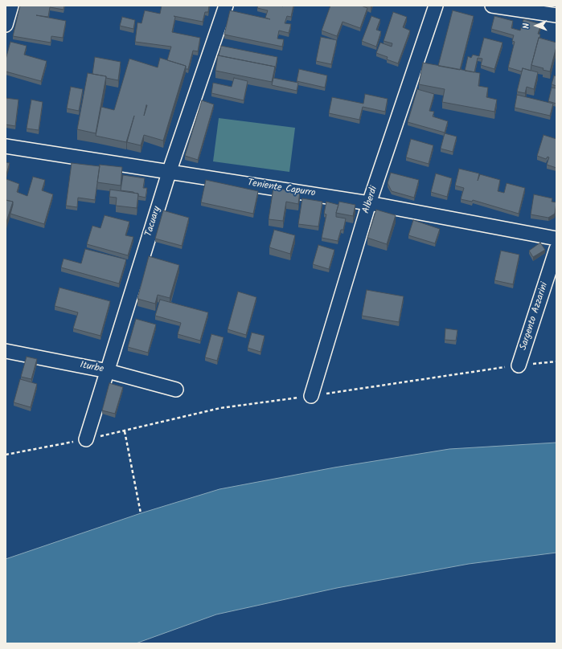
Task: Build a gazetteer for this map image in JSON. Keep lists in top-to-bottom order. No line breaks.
{"streets":{"street":["Teniente Capurro","Alberdi","Tacuary","Sargento Azzarini","Iturbe"]},"crossings":[["Teniente Capurro","Alberdi"],["Teniente Capurro","Tacuary"],["Tacuary","Iturbe"]],"north":"left"}
